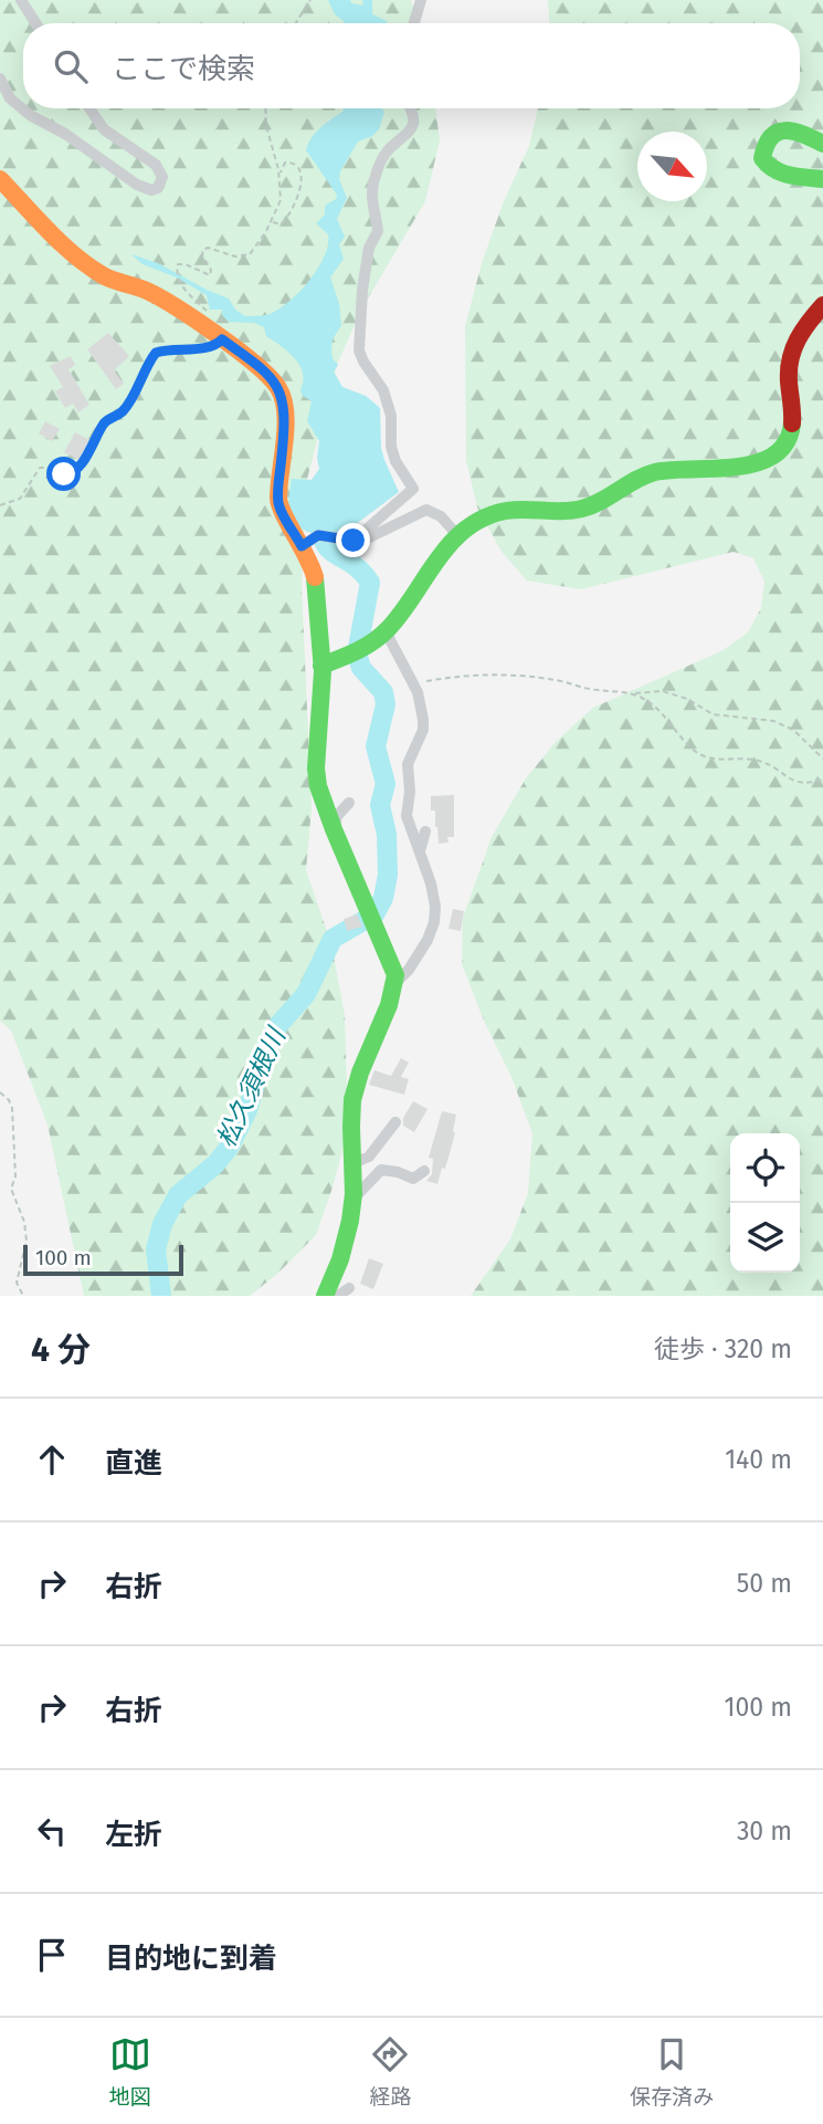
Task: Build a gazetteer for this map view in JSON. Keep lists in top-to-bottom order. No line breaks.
{"water":["松久須根川"],"scale_bar":"100 m","north":"bottom right","page":{"search":"ここで検索","scale":"100 m","heading":["4 分","徒歩 · 320 m"],"list":[["直進","140 m"],["右折","50 m"],["右折","100 m"],["左折","30 m"],"目的地に到着"],"nav":["地図","経路","保存済み"]}}
